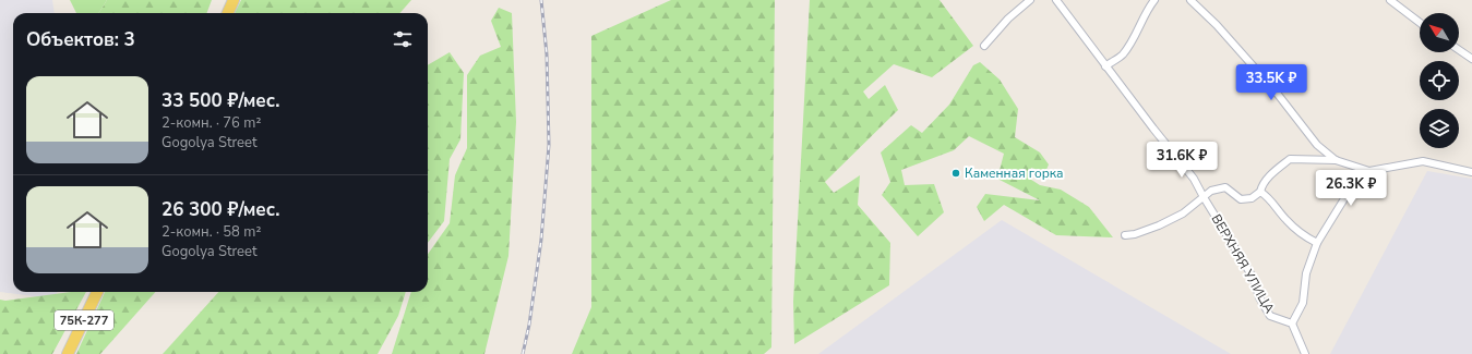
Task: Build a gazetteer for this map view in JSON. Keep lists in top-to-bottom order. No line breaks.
{"streets":{"main road":["75К-277"],"street":["ВЕРХНЯЯ УЛИЦА"]},"places":["Каменная горка"],"north":"top left","page":{"heading":"Объектов: 3","price":["33.5K ₽","31.6K ₽","26.3K ₽"],"list":[{"name":"33 500 ₽/мес.","note":"2-комн. · 76 m² · Gogolya Street"},{"name":"26 300 ₽/мес.","note":"2-комн. · 58 m² · Gogolya Street"}]}}
